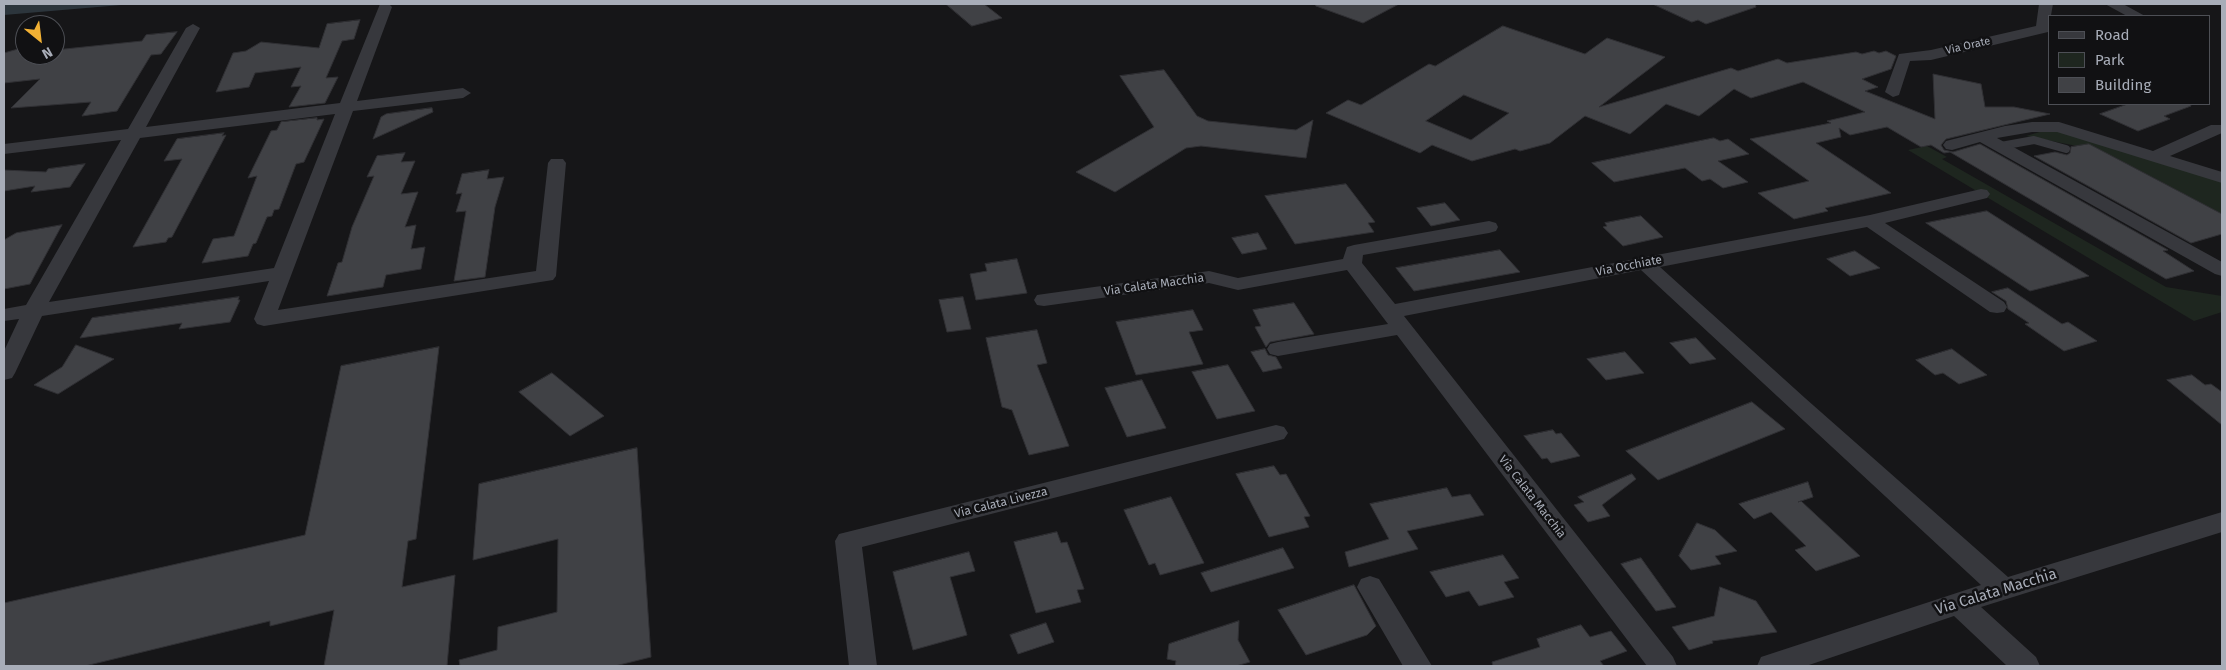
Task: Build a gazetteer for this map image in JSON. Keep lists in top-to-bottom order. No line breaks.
{"streets":{"street":["Via Orate","Via Occhiate","Via Calata Macchia","Via Calata Livezza"]},"crossings":[["Via Occhiate","Via Calata Macchia"]],"legend":["Road","Park","Building"],"north":"bottom right"}
